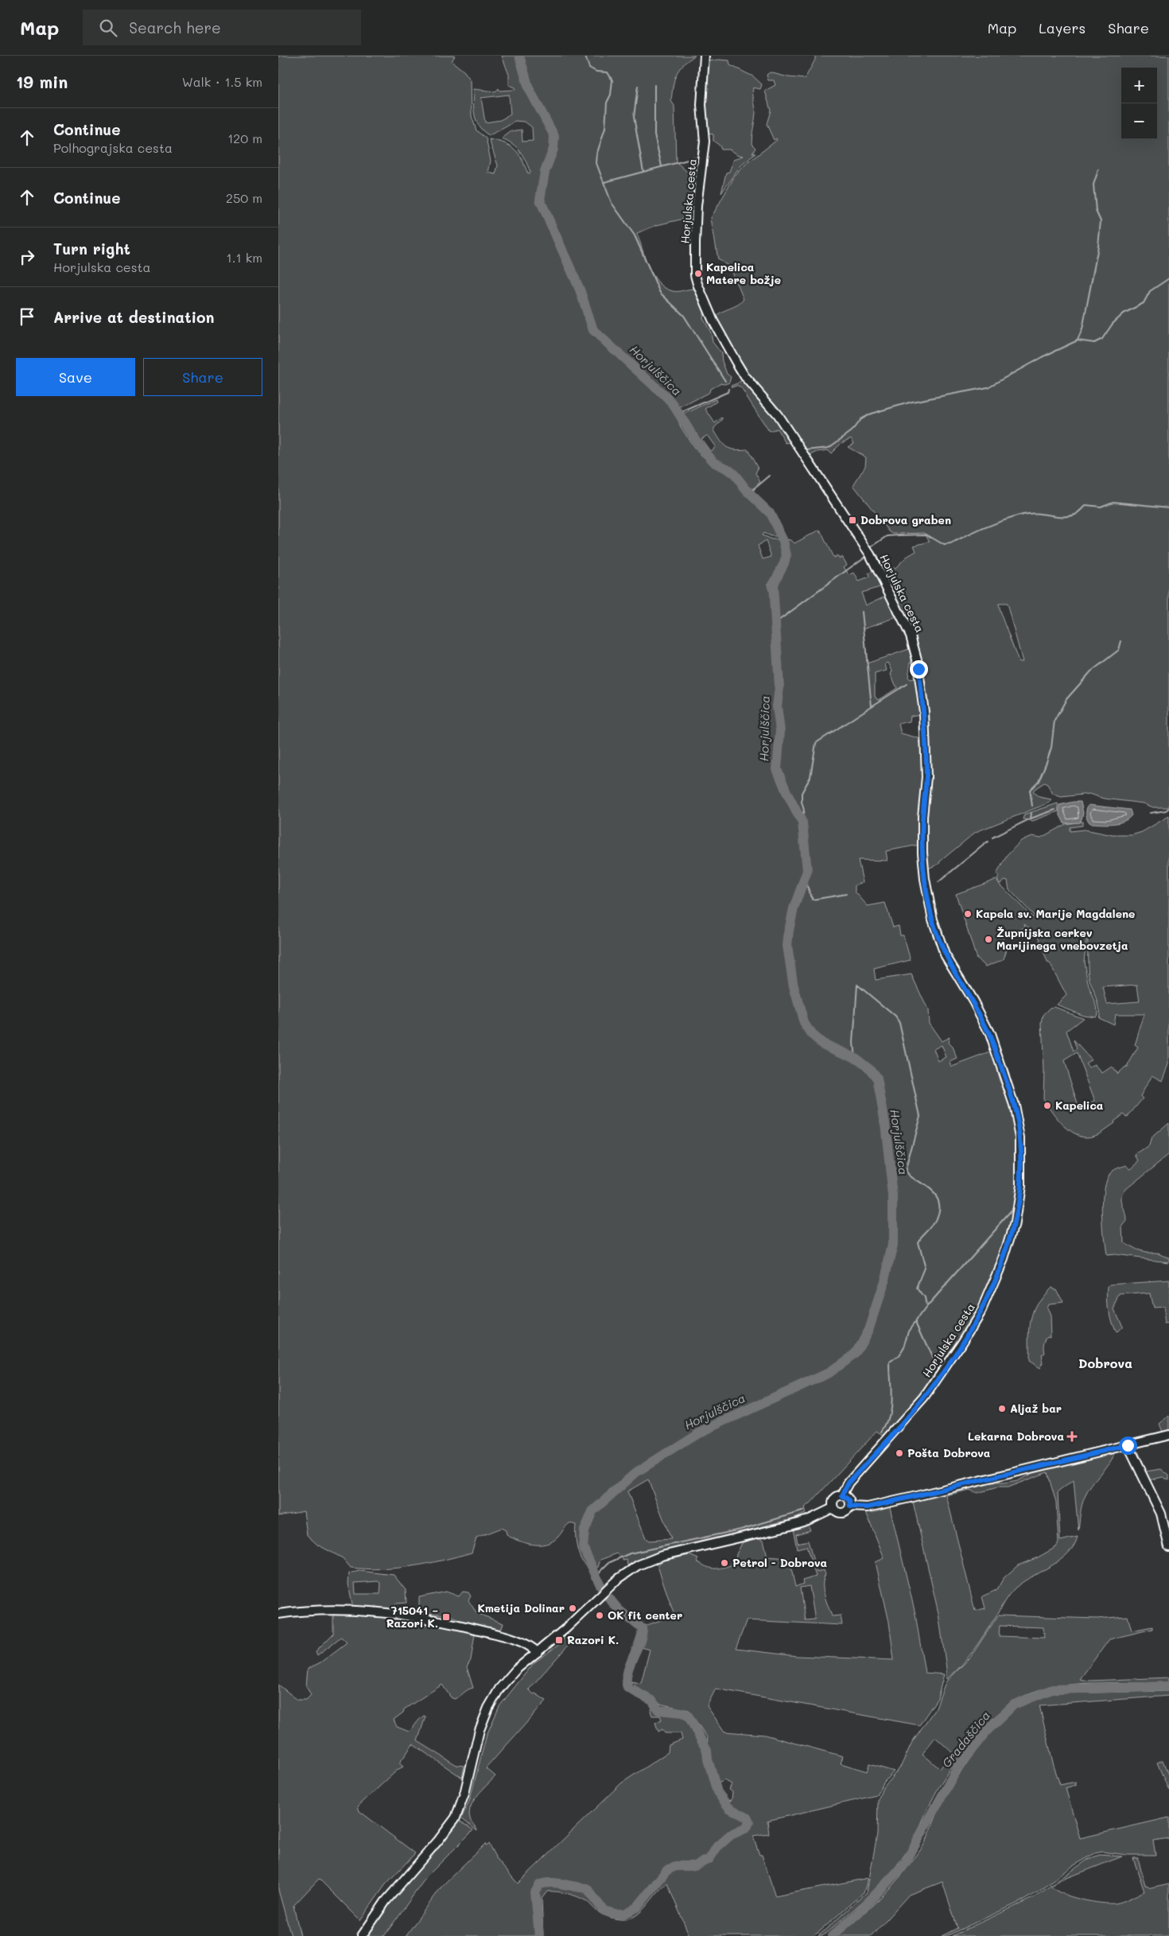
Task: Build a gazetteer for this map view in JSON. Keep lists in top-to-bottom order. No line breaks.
{"streets":{"street":["Horjulska cesta"]},"districts":["Dobrova"],"water":["Horjulščica","Gradaščica"],"places":{"other":["Kapelica Matere božje","Kapela sv. Marije Magdalene","Župnijska cerkev Marijinega vnebovzetja","Kapelica","Aljaž bar","Pošta Dobrova","Petrol - Dobrova","Kmetija Dolinar","OK fit center"],"transit":["Dobrova graben","715041 ~ Razori K.","Razori K."],"health":["Lekarna Dobrova"]},"page":{"header":"Map","search":"Search here","nav":["Map","Layers","Share"],"heading":["19 min","Walk · 1.5 km"],"map_buttons":["+","−"],"list":[["Continue","Polhograjska cesta","120 m"],["Continue","250 m"],["Turn right","Horjulska cesta","1.1 km"],"Arrive at destination"],"buttons":["Save","Share"]}}
